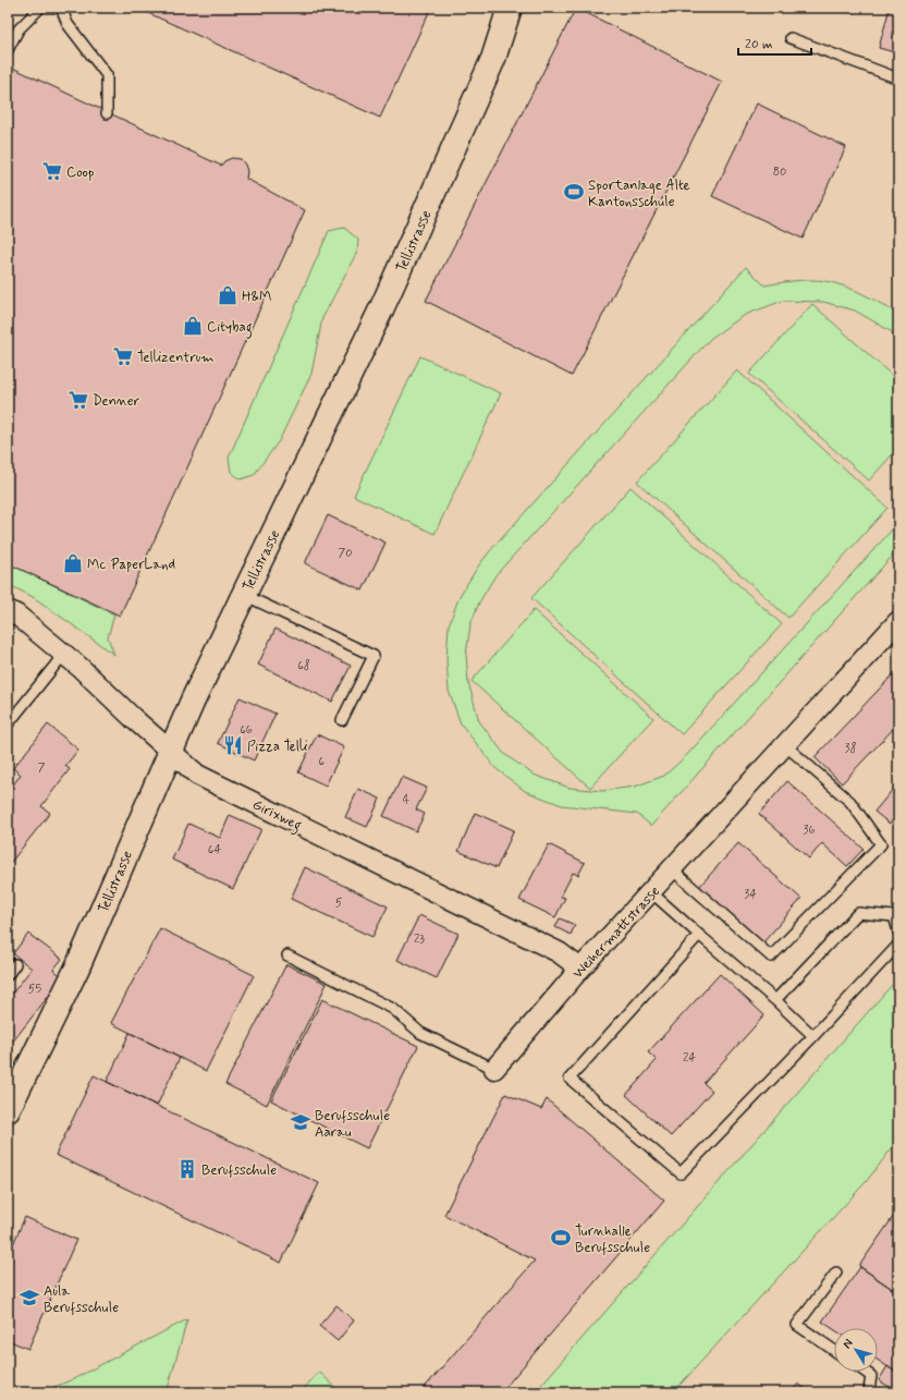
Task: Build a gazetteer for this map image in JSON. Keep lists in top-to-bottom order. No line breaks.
{"streets":{"main road":["Tellistrasse"],"street":["Girixweg","Weihermattstrasse"]},"crossings":[["Tellistrasse","Girixweg"],["Girixweg","Weihermattstrasse"]],"places":{"supermarket":["Coop","Tellizentrum","Denner"],"sports":["Sportanlage Alte Kantonsschule","Turnhalle Berufsschule"],"shop":["H&M","Citybag","Mc PaperLand"],"restaurant":["Pizza Telli"],"school or university":["Berufsschule Aarau","Aula Berufsschule"],"building":["Berufsschule"]},"house_numbers":["80","70","68","66","38","6","7","4","36","64","34","5","23","55","24"],"scale_bar":"20 m","north":"top left"}
